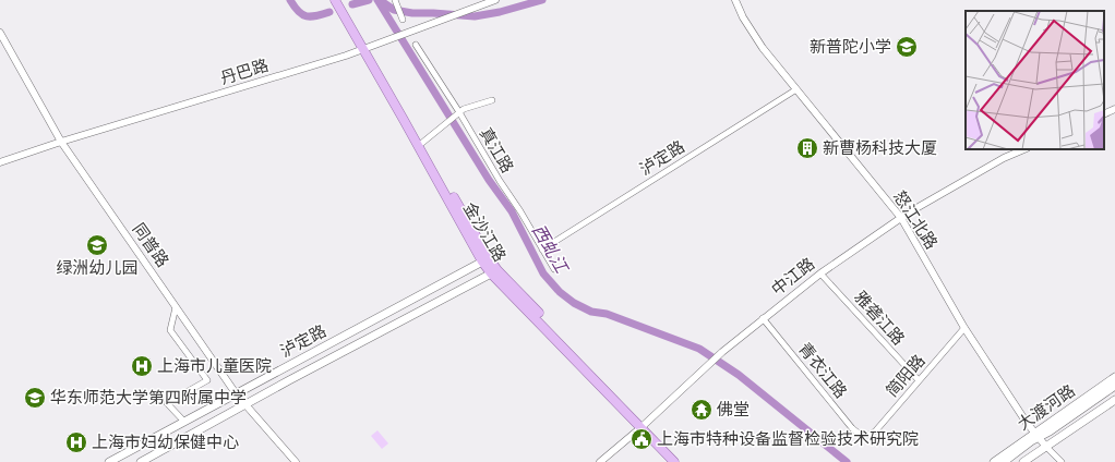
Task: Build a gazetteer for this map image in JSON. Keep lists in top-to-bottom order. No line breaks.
{"streets":{"main road":["泸定路","金沙江路","大渡河路"],"street":["丹巴路","真江路","怒江北路","同普路","中江路","雅砻江路","青衣江路","简阳路"]},"crossings":[["丹巴路","金沙江路"],["丹巴路","同普路"],["真江路","泸定路"],["泸定路","怒江北路"],["泸定路","金沙江路"],["泸定路","同普路"],["怒江北路","中江路"],["怒江北路","简阳路"],["怒江北路","大渡河路"],["金沙江路","中江路"],["中江路","雅砻江路"],["中江路","青衣江路"],["雅砻江路","简阳路"],["青衣江路","简阳路"]],"water":["西虬江"],"places":{"school or university":["新普陀小学","绿洲幼儿园","华东师范大学第四附属中学"],"building":["新曹杨科技大厦"],"hospital":["上海市儿童医院","上海市妇幼保健中心"],"temple":["佛堂"],"public building":["上海市特种设备监督检验技术研究院"]}}
